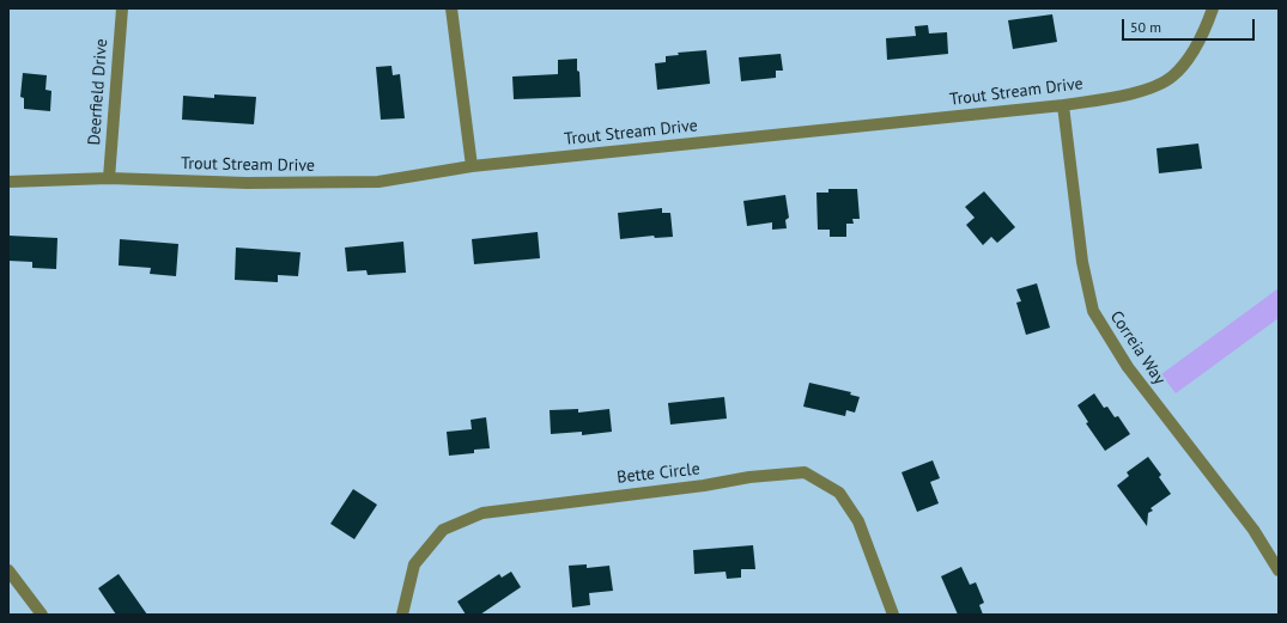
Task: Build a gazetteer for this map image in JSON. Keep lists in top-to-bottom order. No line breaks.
{"streets":{"street":["Deerfield Drive","Trout Stream Drive","Correia Way","Bette Circle"]},"crossings":[["Deerfield Drive","Trout Stream Drive"],["Trout Stream Drive","Correia Way"]],"scale_bar":"50 m"}
